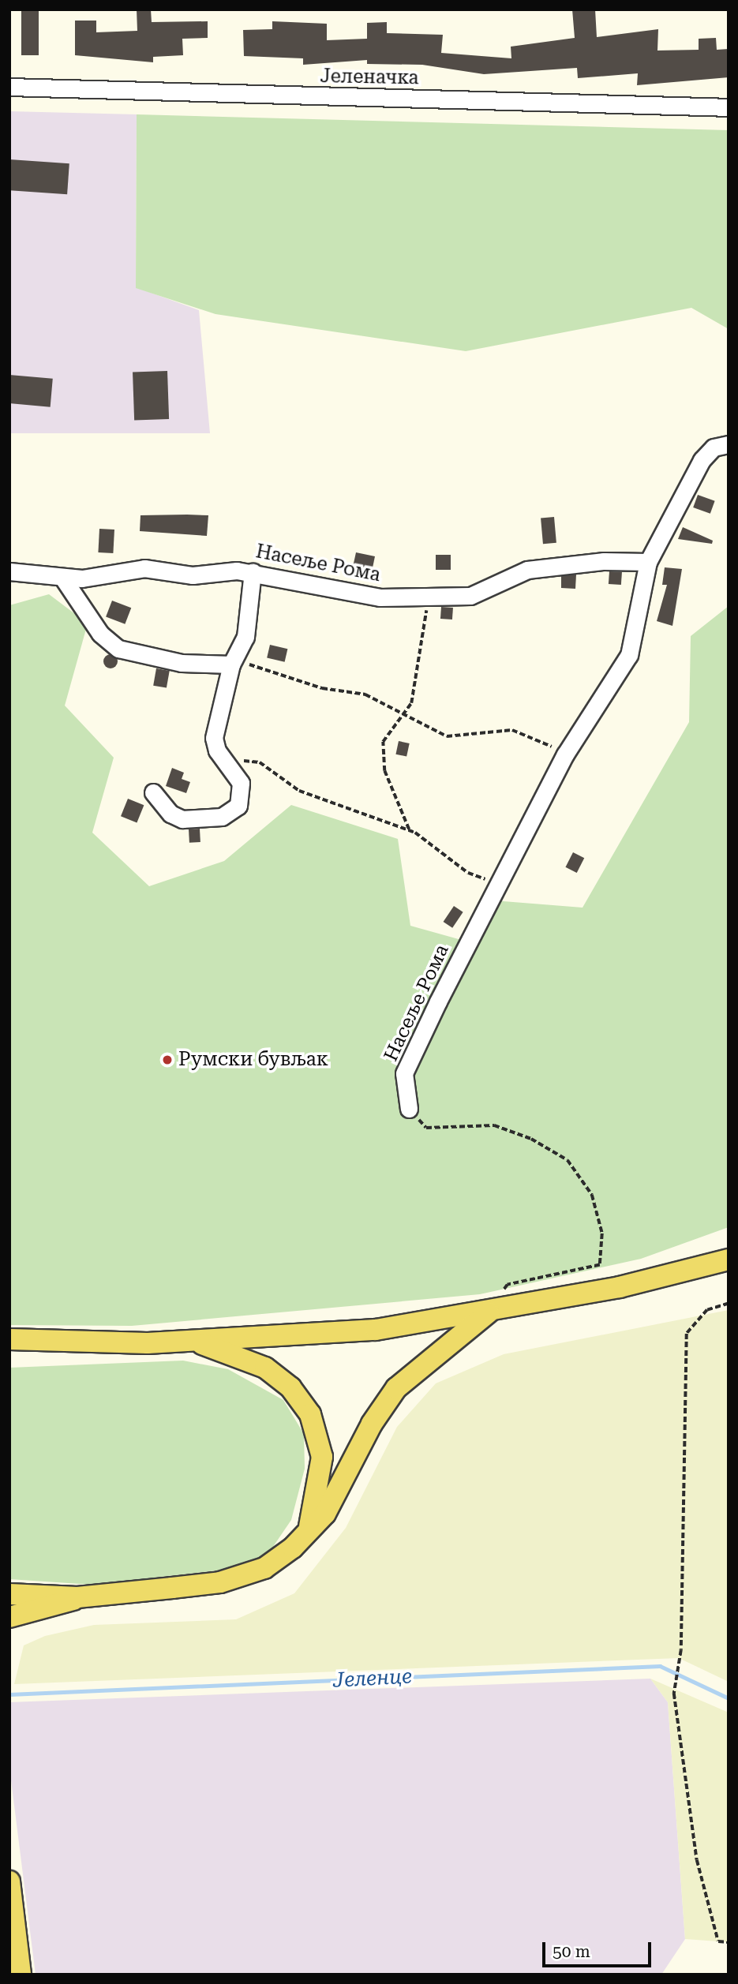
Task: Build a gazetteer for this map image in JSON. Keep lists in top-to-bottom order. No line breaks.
{"streets":{"street":["Јеленачка","Насеље Рома"]},"water":["Јеленце"],"places":["Румски бувљак"],"scale_bar":"50 m"}
